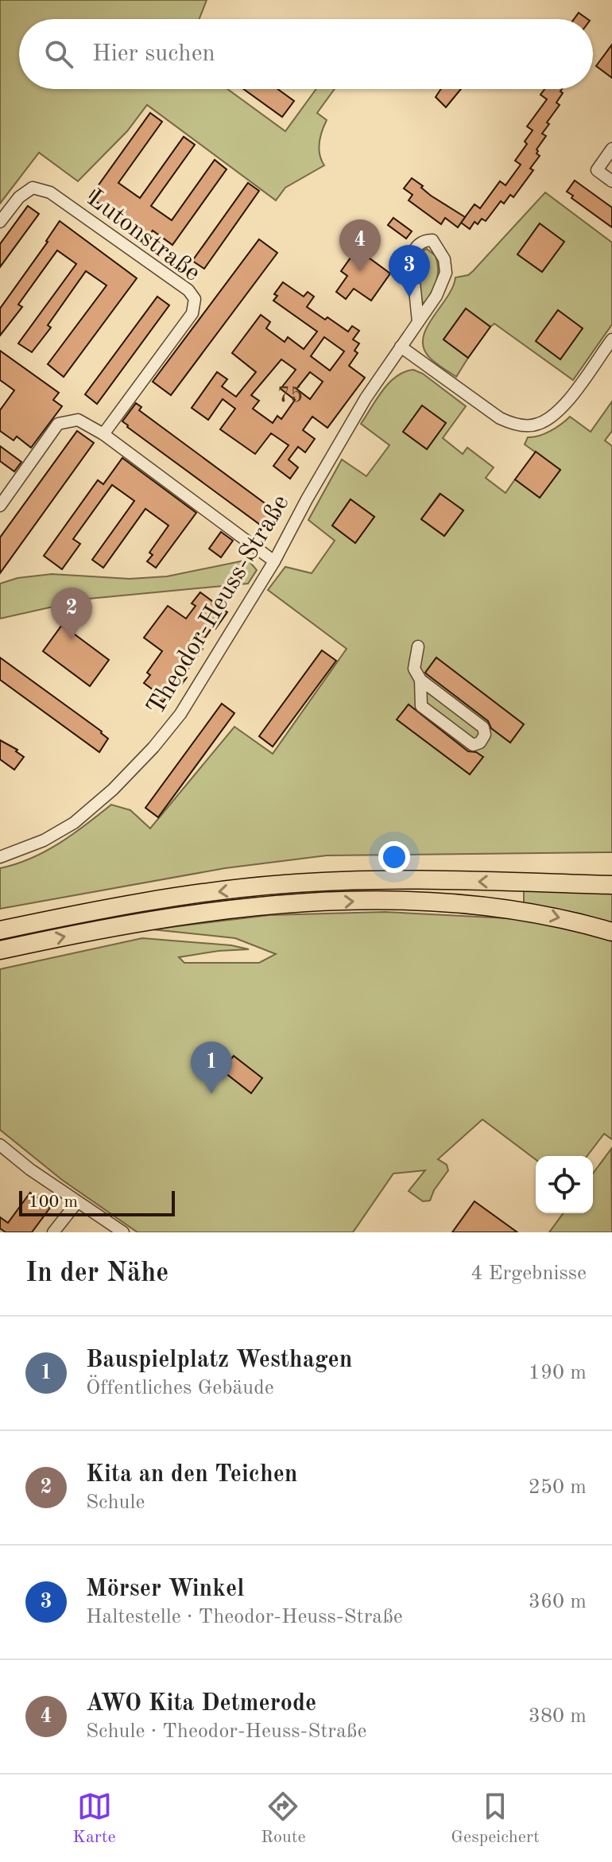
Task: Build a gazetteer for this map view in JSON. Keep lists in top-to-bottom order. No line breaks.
{"streets":{"street":["Lutonstraße","Theodor-Heuss-Straße"]},"house_numbers":["75"],"scale_bar":"100 m","page":{"search":"Hier suchen","pins":["4","3","2","1"],"scale":"100 m","heading":["In der Nähe","4 Ergebnisse"],"list":[{"mark":"1","name":"Bauspielplatz Westhagen","note":"Öffentliches Gebäude","value":"190 m"},{"mark":"2","name":"Kita an den Teichen","note":"Schule","value":"250 m"},{"mark":"3","name":"Mörser Winkel","note":"Haltestelle · Theodor-Heuss-Straße","value":"360 m"},{"mark":"4","name":"AWO Kita Detmerode","note":"Schule · Theodor-Heuss-Straße","value":"380 m"}],"nav":["Karte","Route","Gespeichert"]}}
